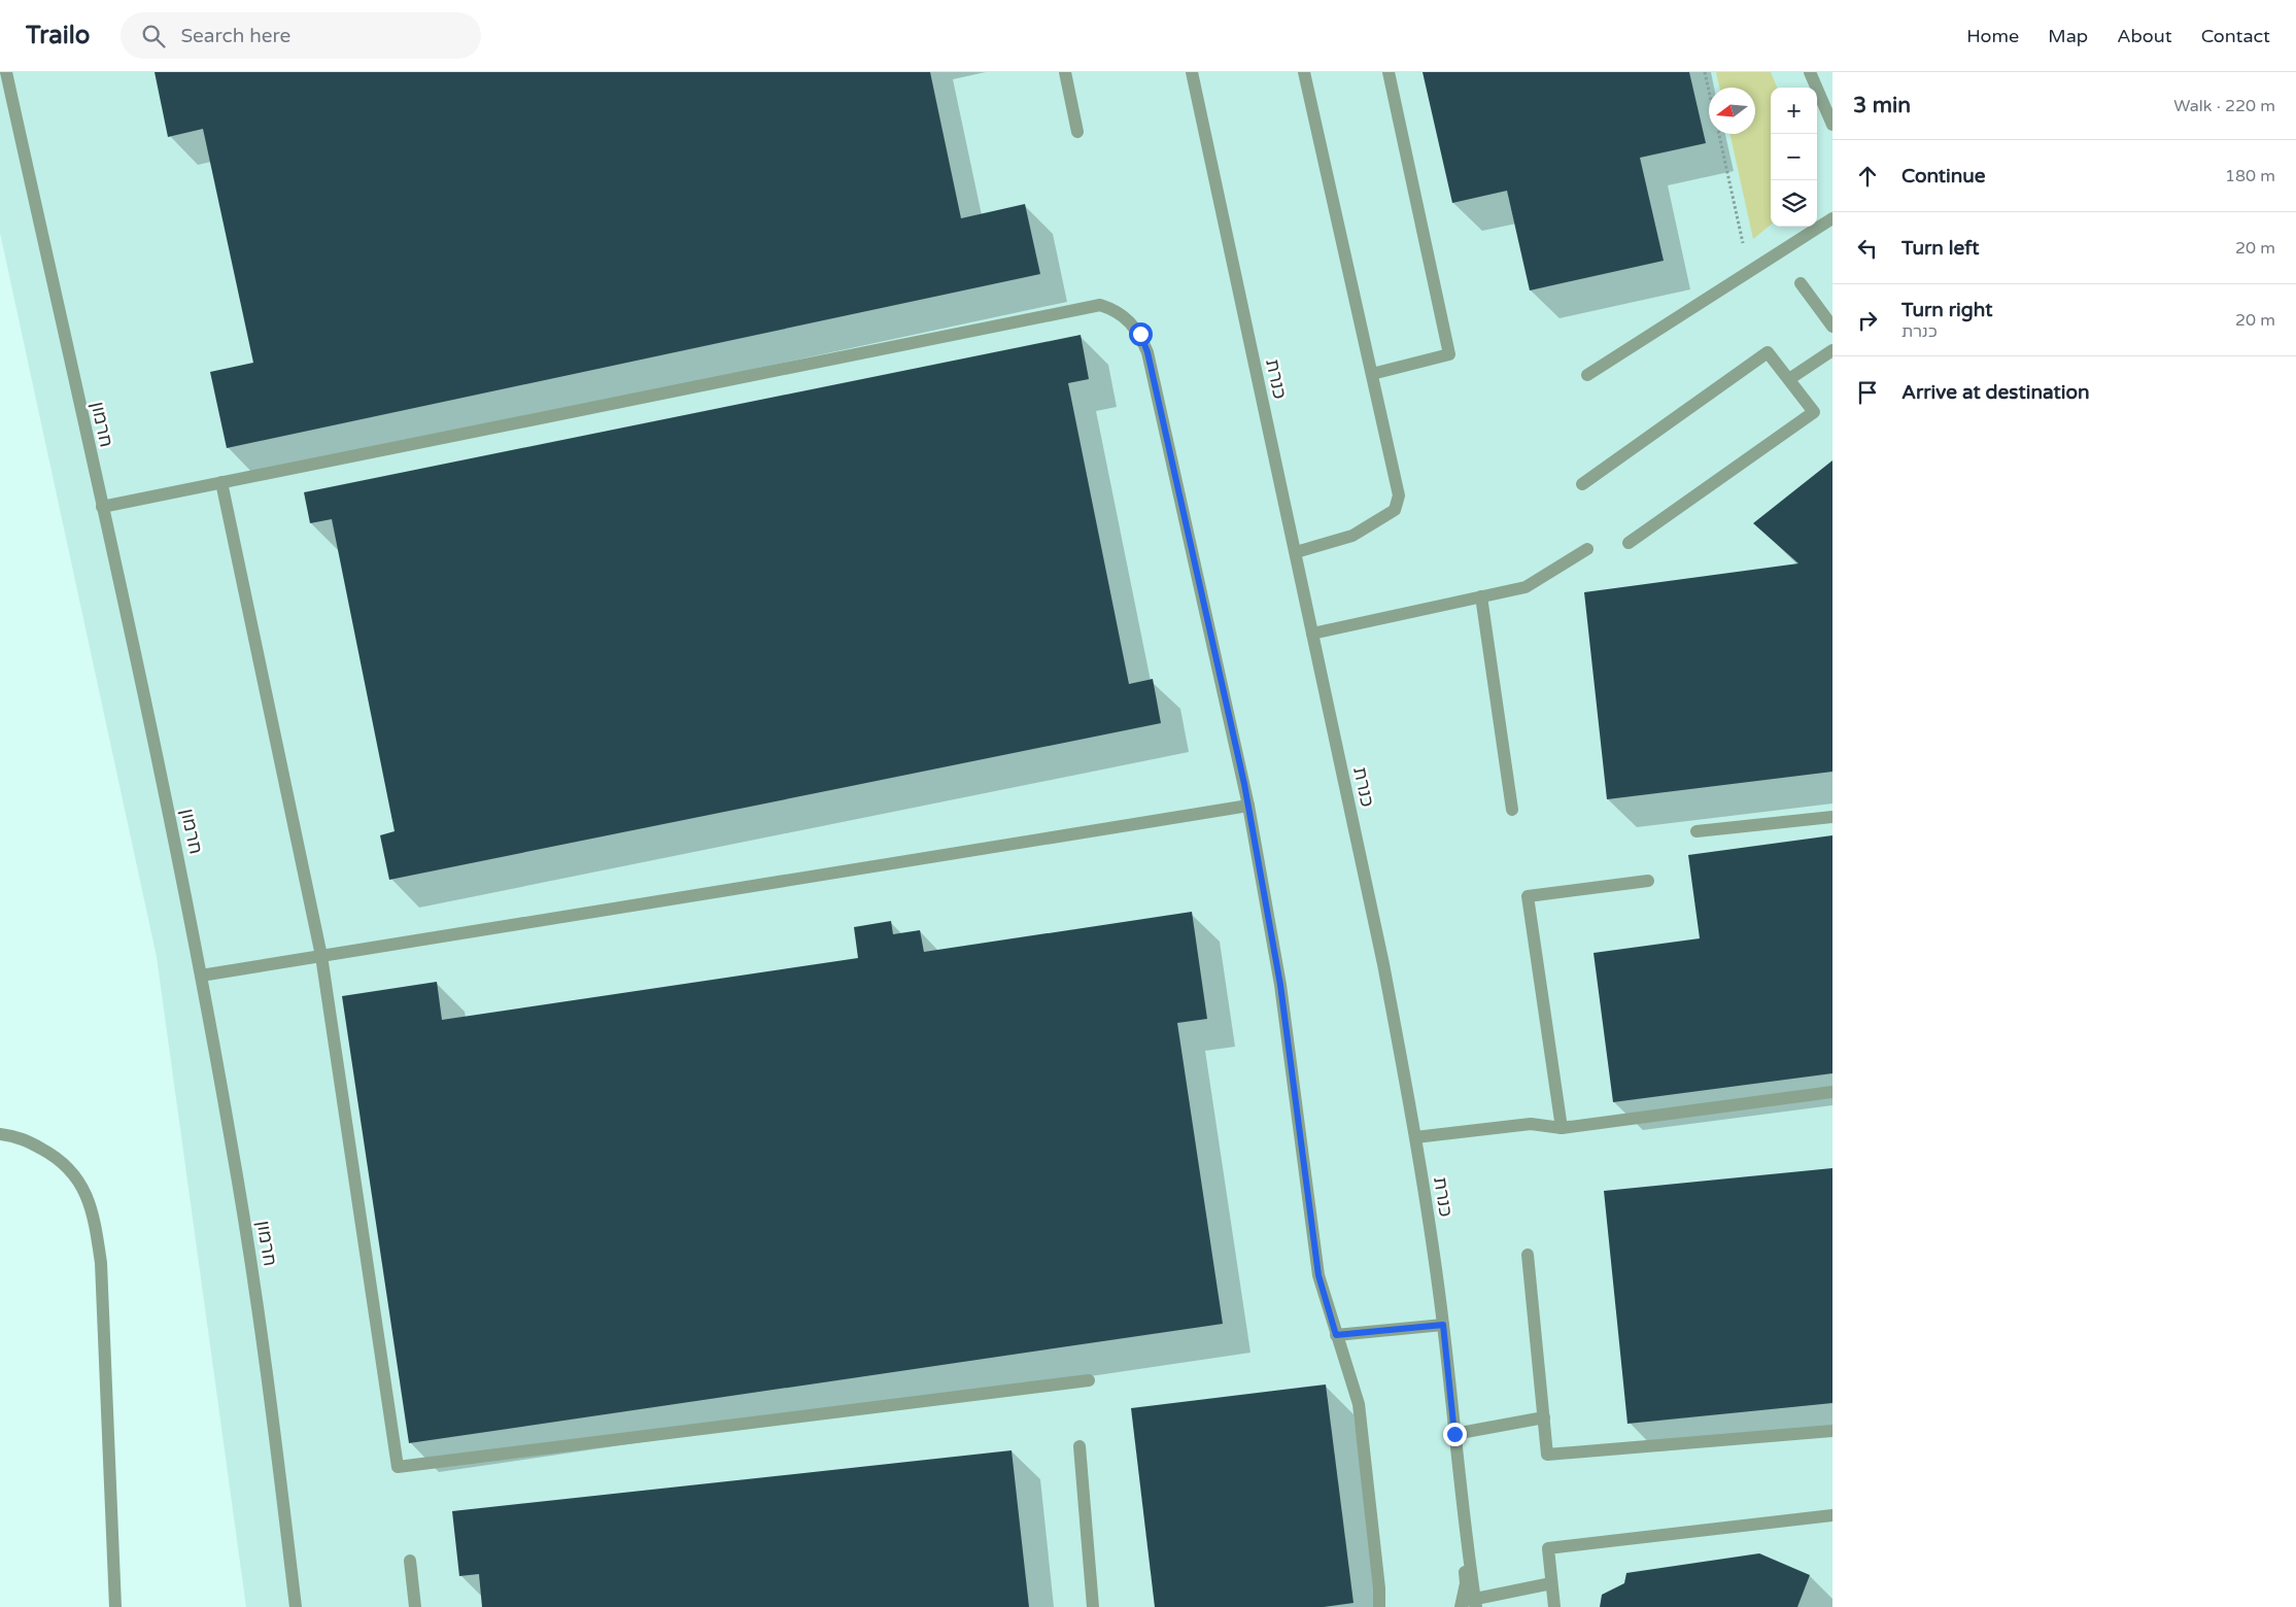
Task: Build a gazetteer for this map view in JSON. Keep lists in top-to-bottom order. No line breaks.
{"streets":{"street":["כנרת","חרמון"]},"north":"left","page":{"header":"Trailo","search":"Search here","nav":["Home","Map","About","Contact"],"heading":["3 min","Walk · 220 m"],"map_buttons":["+","−"],"list":[["Continue","180 m"],["Turn left","20 m"],["Turn right","כנרת","20 m"],"Arrive at destination"]}}
